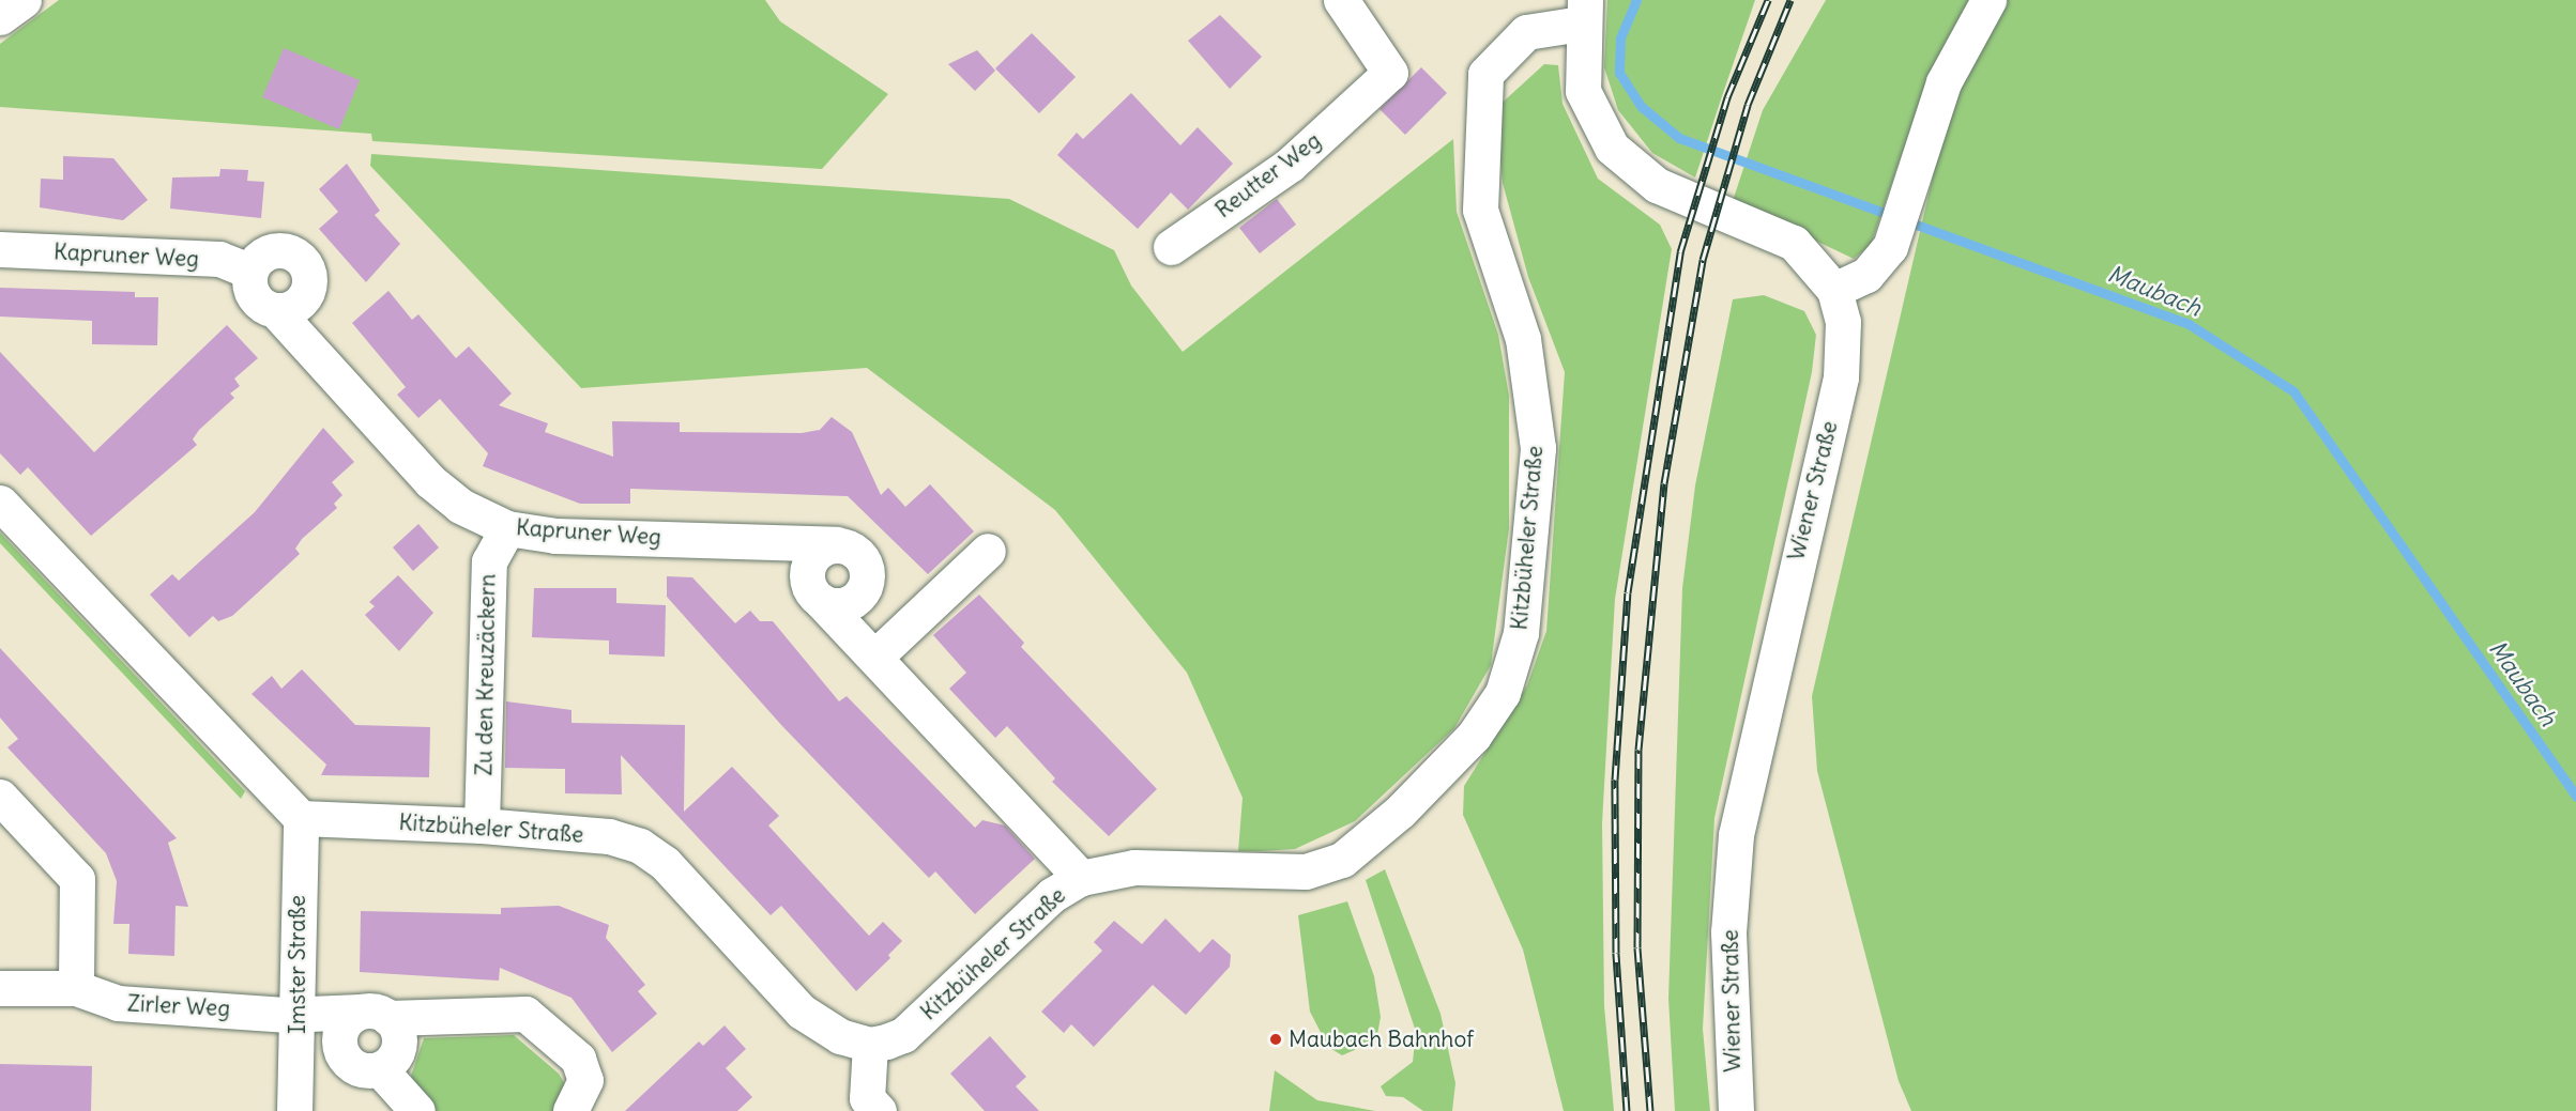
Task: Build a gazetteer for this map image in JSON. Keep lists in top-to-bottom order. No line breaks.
{"streets":{"street":["Reutter Weg","Kapruner Weg","Wiener Straße","Kitzbüheler Straße","Zu den Kreuzäckern","Imster Straße","Zirler Weg"]},"crossings":[["Kapruner Weg","Zu den Kreuzäckern"],["Wiener Straße","Kitzbüheler Straße"],["Kitzbüheler Straße","Zu den Kreuzäckern"],["Kitzbüheler Straße","Imster Straße"],["Imster Straße","Zirler Weg"]],"water":["Maubach"],"places":["Maubach Bahnhof"]}
